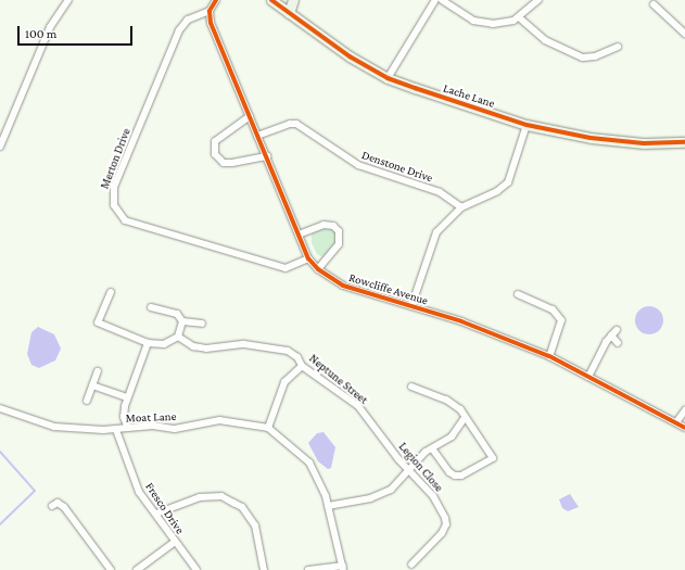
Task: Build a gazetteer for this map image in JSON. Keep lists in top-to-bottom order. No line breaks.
{"streets":{"street":["Lache Lane","Merton Drive","Denstone Drive","Rowcliffe Avenue","Neptune Street","Moat Lane","Legion Close","Fresco Drive"]},"crossings":[["Merton Drive","Rowcliffe Avenue"],["Denstone Drive","Rowcliffe Avenue"],["Neptune Street","Legion Close"],["Moat Lane","Fresco Drive"]],"scale_bar":"100 m"}
